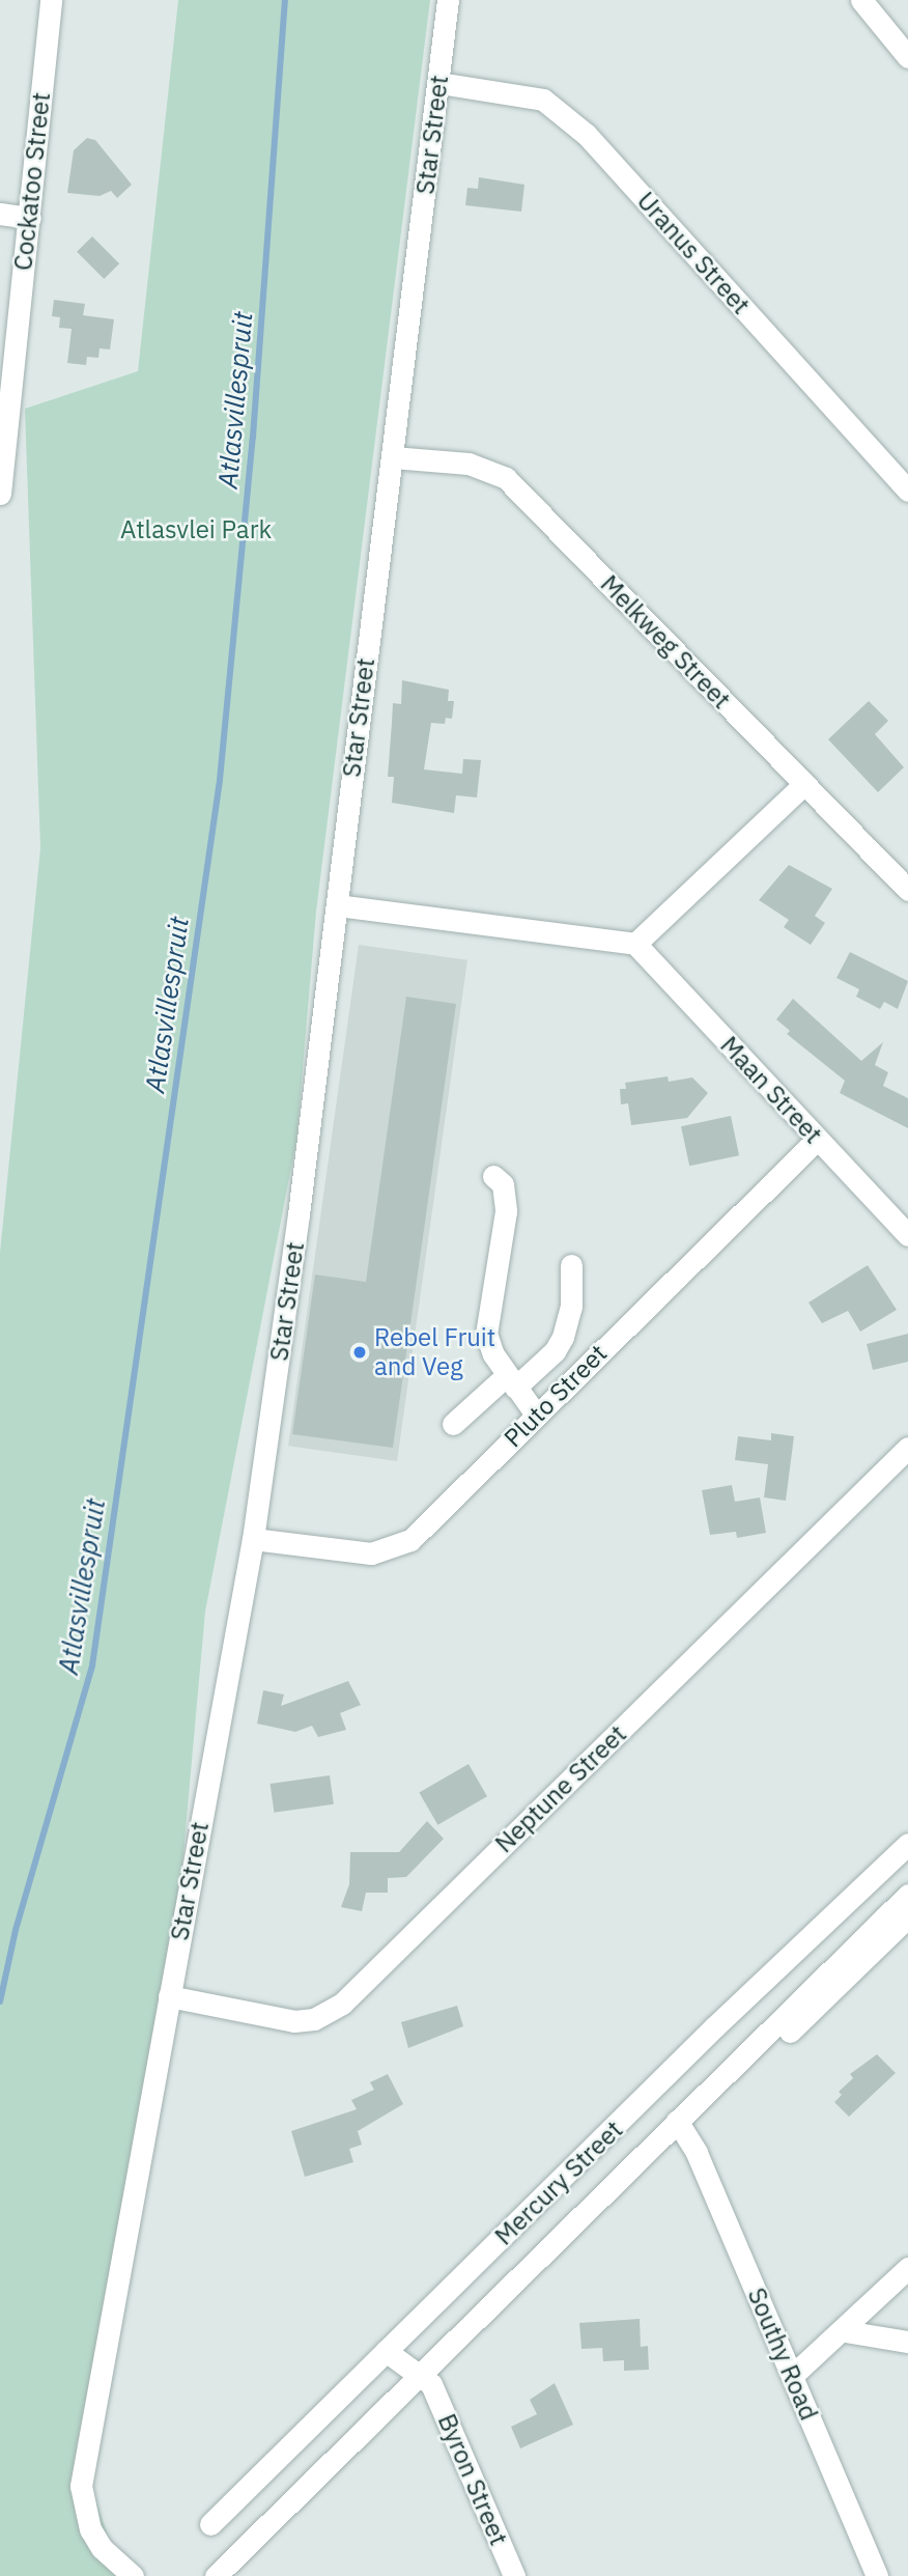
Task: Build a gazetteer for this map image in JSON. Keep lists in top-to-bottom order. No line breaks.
{"streets":{"street":["Star Street","Cockatoo Street","Uranus Street","Melkweg Street","Maan Street","Pluto Street","Neptune Street","Mercury Street","Southy Road","Byron Street"]},"crossings":[["Star Street","Uranus Street"],["Star Street","Melkweg Street"],["Star Street","Pluto Street"],["Star Street","Neptune Street"],["Maan Street","Pluto Street"],["Mercury Street","Southy Road"],["Mercury Street","Byron Street"]],"water":["Atlasvillespruit"],"parks":["Atlasvlei Park"],"places":["Rebel Fruit and Veg"]}
